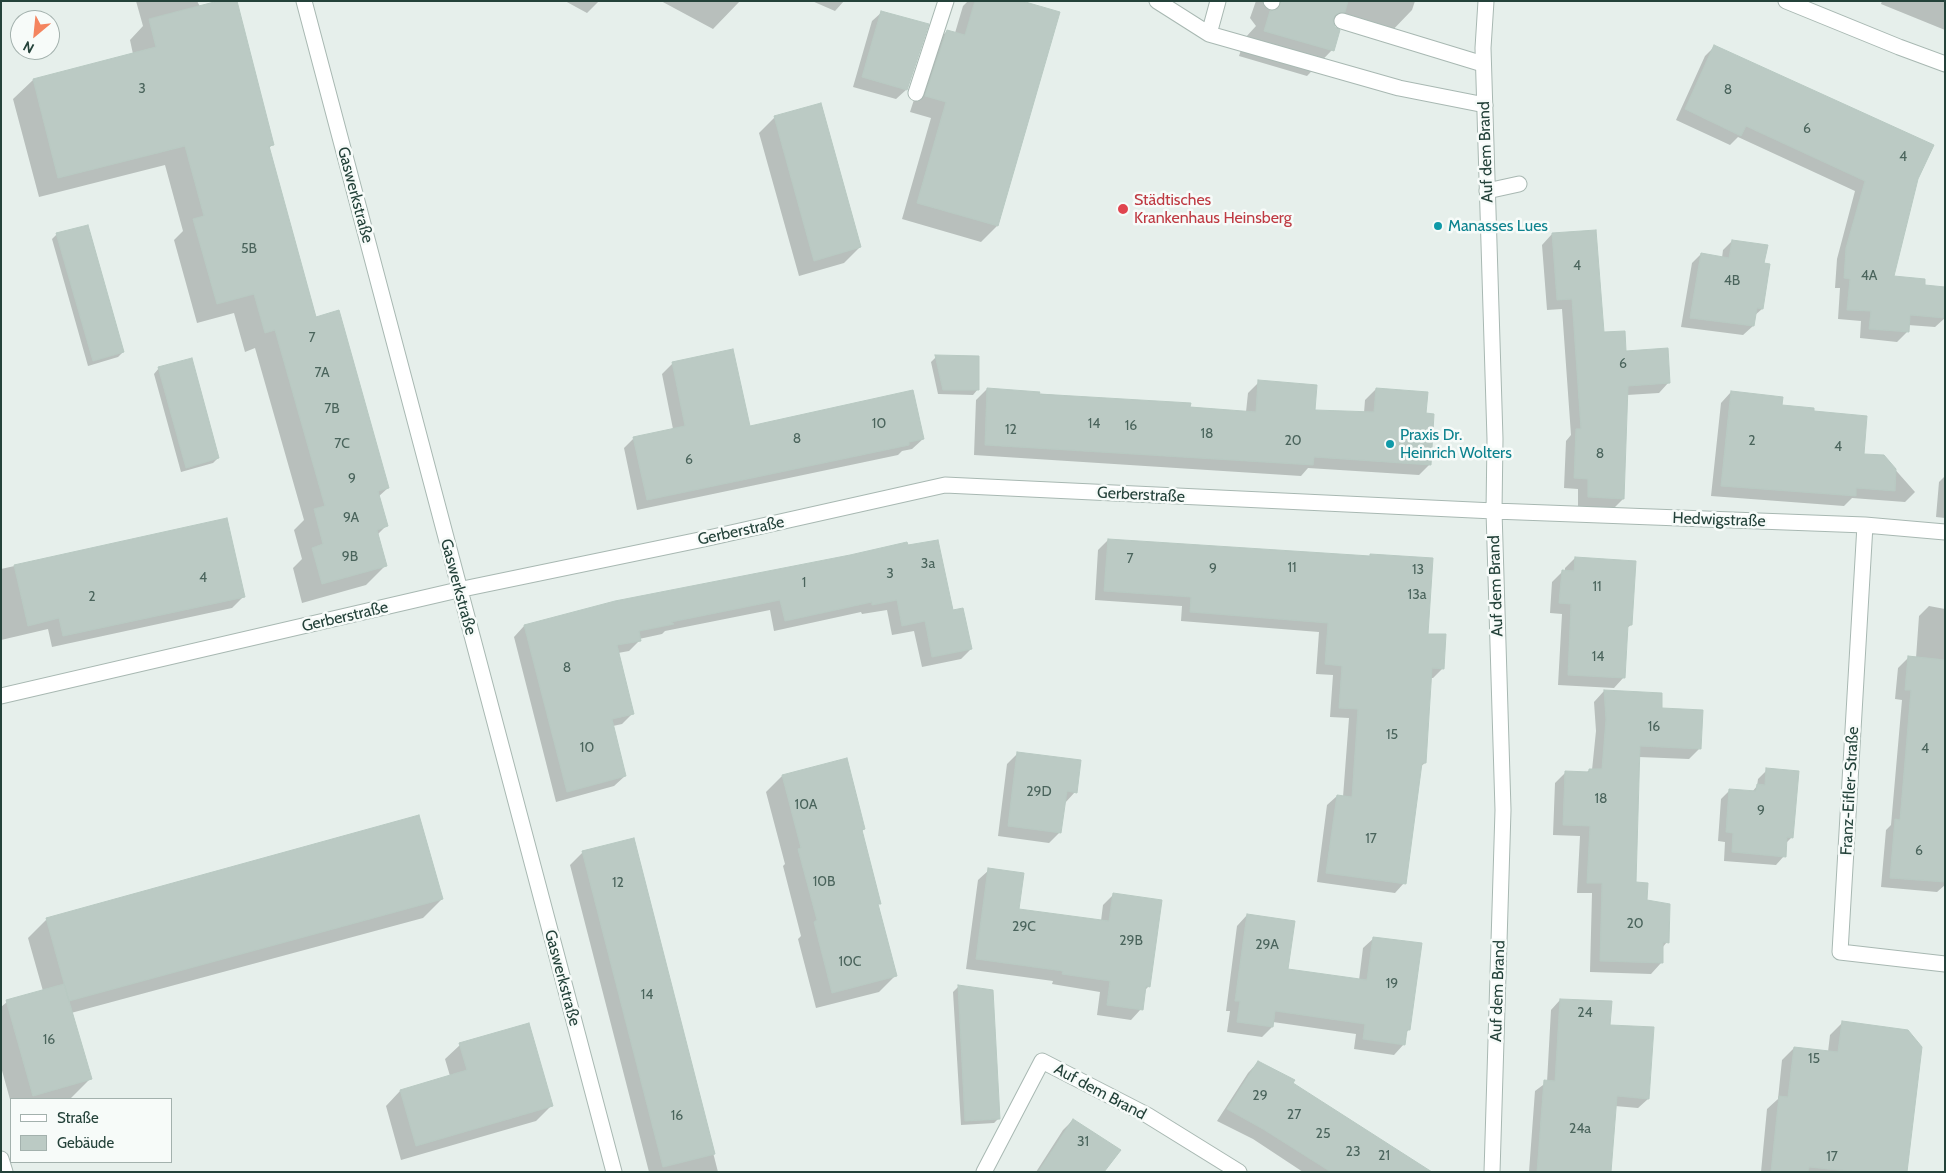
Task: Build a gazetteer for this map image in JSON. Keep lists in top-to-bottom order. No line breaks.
{"streets":{"street":["Auf dem Brand","Gaswerkstraße","Gerberstraße","Hedwigstraße","Franz-Eifler-Straße"]},"crossings":[["Auf dem Brand","Gerberstraße"],["Auf dem Brand","Hedwigstraße"],["Gaswerkstraße","Gerberstraße"],["Gerberstraße","Hedwigstraße"],["Hedwigstraße","Franz-Eifler-Straße"]],"places":["Städtisches Krankenhaus Heinsberg","Manasses Lues","Praxis Dr. Heinrich Wolters"],"house_numbers":["3","8","6","4","5B","4","4A","4B","7","6","7A","7B","10","14","16","12","18","8","20","2","7C","4","8","6","9","9A","9B","7","3a","11","9","13","3","4","1","11","13a","2","14","8","16","15","10","4","29D","18","10A","9","17","6","10B","12","20","29C","29B","29A","10C","19","14","24","16","15","29","27","16","24a","25","31","23","21","17"],"legend":["Straße","Gebäude"],"north":"bottom left"}
